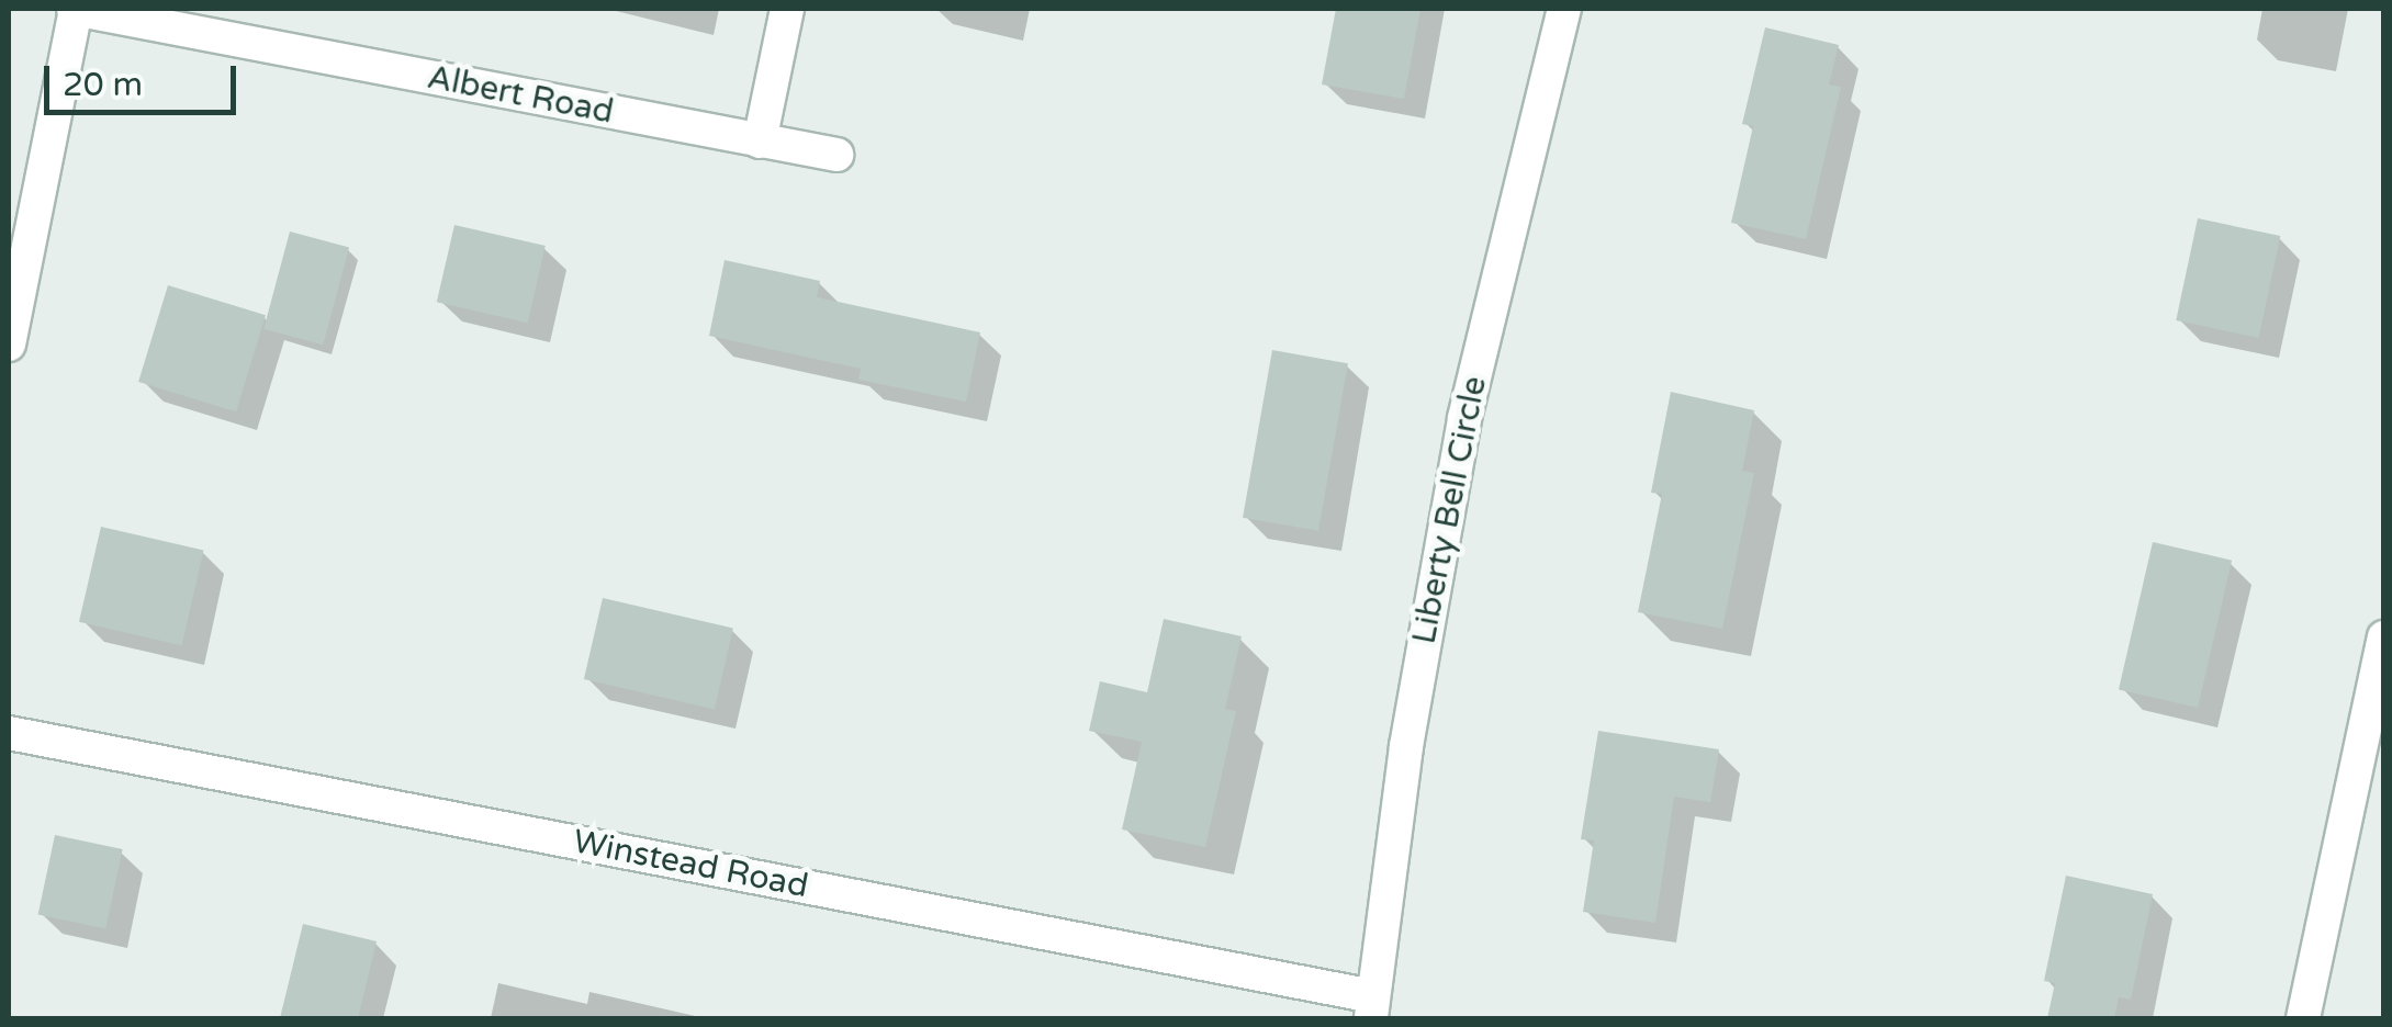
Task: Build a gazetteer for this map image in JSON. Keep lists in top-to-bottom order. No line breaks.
{"streets":{"street":["Albert Road","Liberty Bell Circle","Winstead Road"]},"crossings":[["Liberty Bell Circle","Winstead Road"]],"scale_bar":"20 m"}
